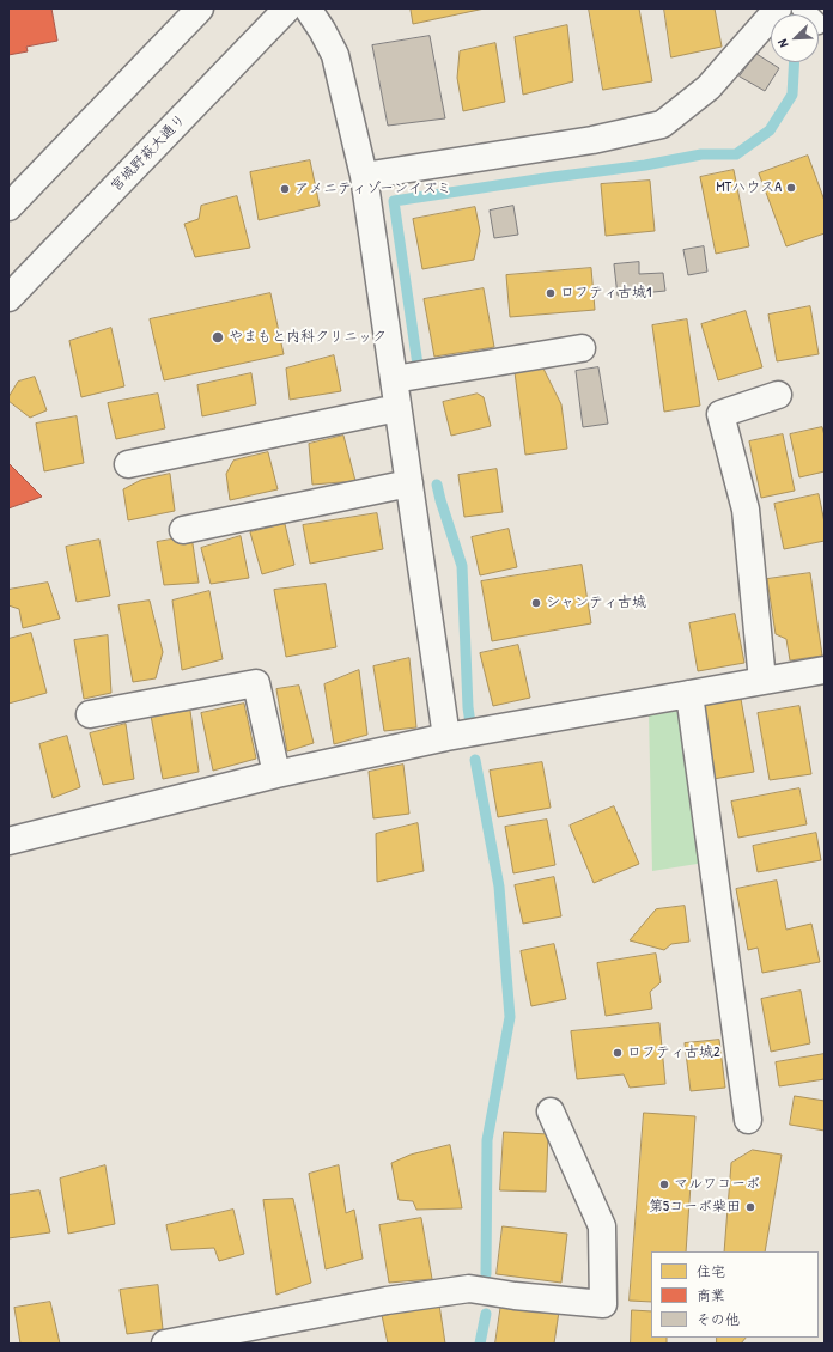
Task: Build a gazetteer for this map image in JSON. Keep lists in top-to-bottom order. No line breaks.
{"streets":{"street":["宮城野萩大通り"]},"places":["MTハウスA","アメニティゾーンイズミ","ロフティ古城1","やまもと内科クリニック","シャンティ古城","ロフティ古城2","マルワコーポ","第5コーポ柴田"],"legend":["住宅","商業","その他"],"north":"bottom left"}
